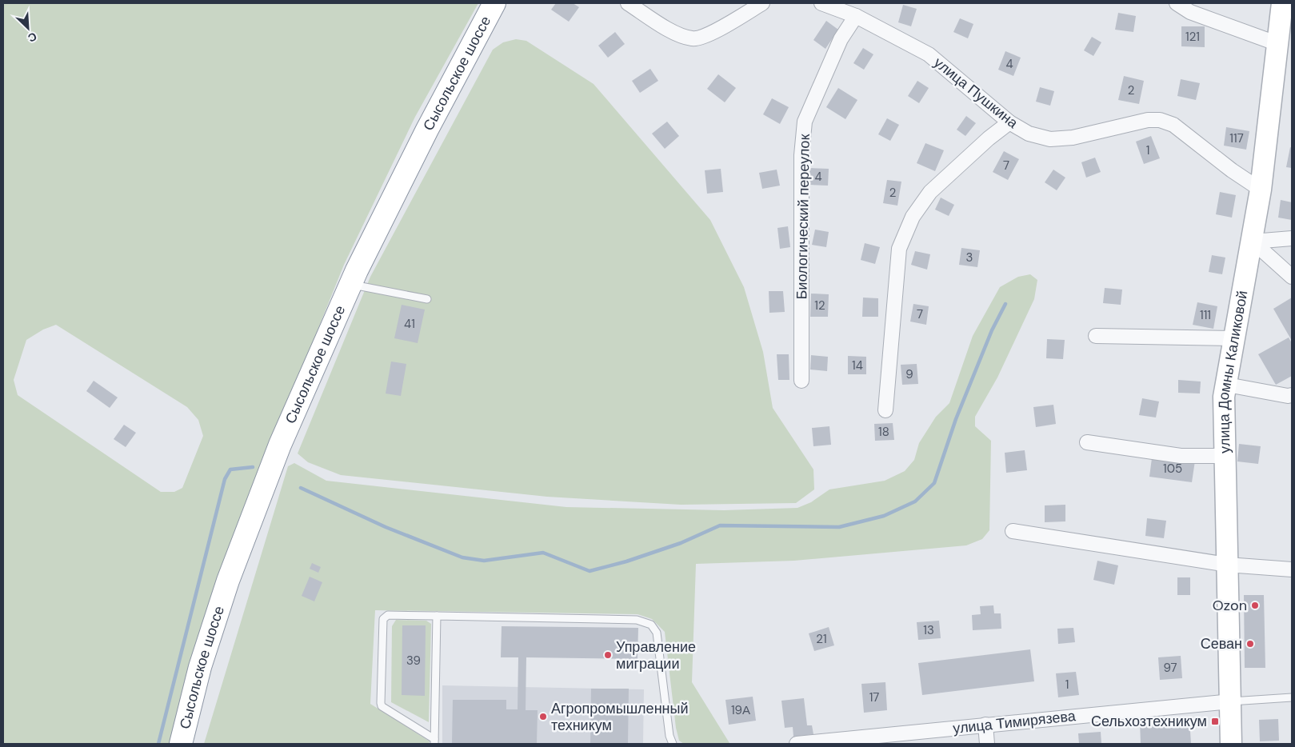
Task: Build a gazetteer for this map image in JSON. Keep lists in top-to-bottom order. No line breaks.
{"streets":{"highway":["Сысольское шоссе"],"main road":["улица Домны Каликовой"],"street":["улица Пушкина","Биологический переулок","улица Тимирязева"]},"crossings":[["улица Пушкина","Биологический переулок"],["улица Пушкина","улица Домны Каликовой"],["улица Домны Каликовой","улица Тимирязева"]],"places":{"other":["Ozon","Севан","Управление миграции","Агропромышленный техникум"],"transit":["Сельхозтехникум"]},"house_numbers":["121","4","2","117","1","7","4","2","3","12","7","111","41","14","9","18","105","13","21","39","97","1","17","19А"],"north":"bottom right"}
